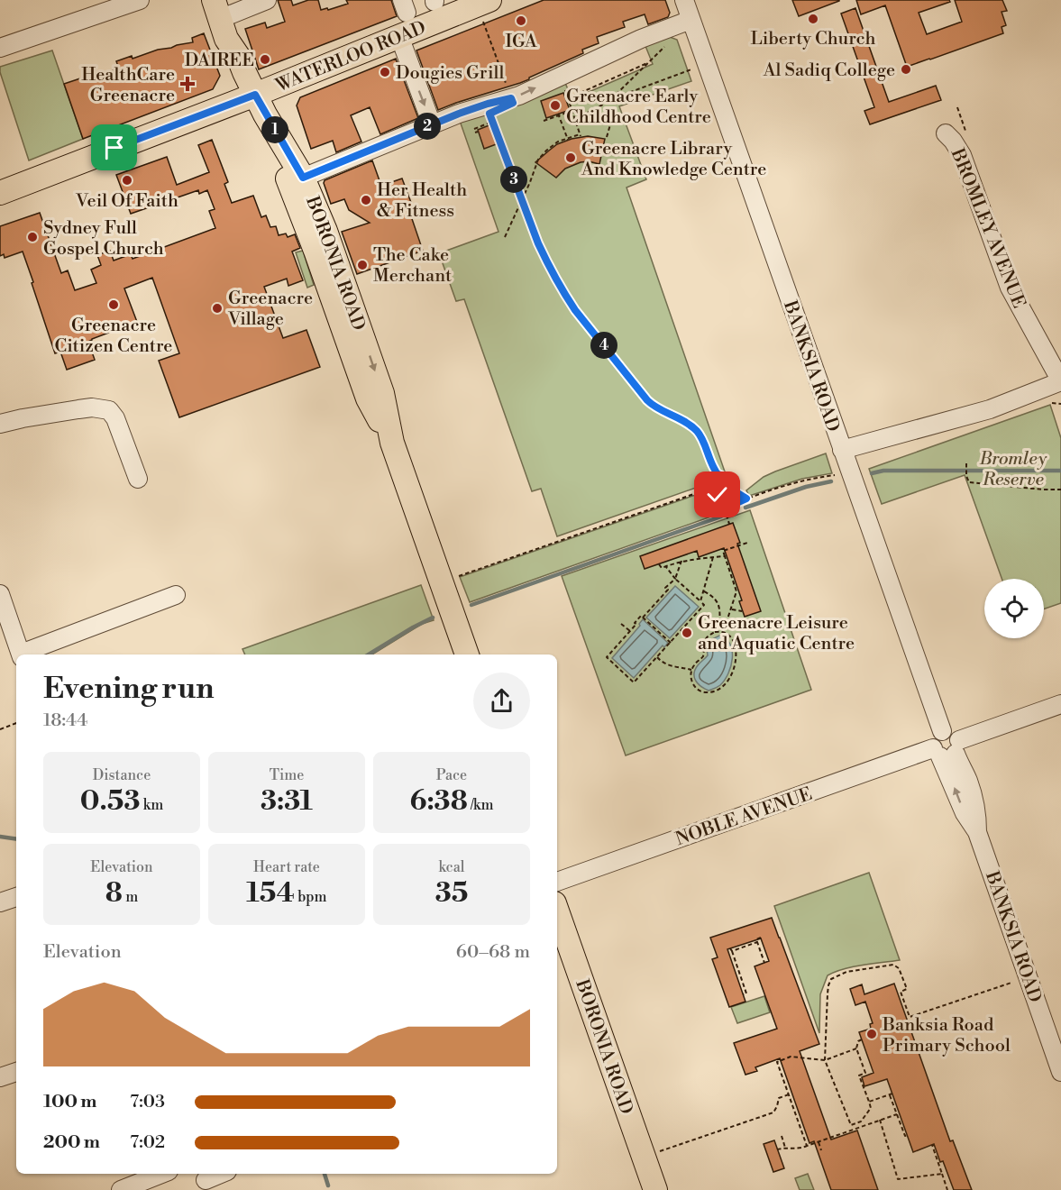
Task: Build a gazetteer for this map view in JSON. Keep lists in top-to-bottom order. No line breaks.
{"streets":{"main road":["WATERLOO ROAD","BORONIA ROAD"],"street":["BROMLEY AVENUE","BANKSIA ROAD","NOBLE AVENUE"]},"crossings":[["WATERLOO ROAD","BORONIA ROAD"],["BROMLEY AVENUE","BANKSIA ROAD"],["BANKSIA ROAD","NOBLE AVENUE"]],"parks":["Bromley Reserve"],"places":{"other":["Liberty Church","IGA","DAIREE","Al Sadiq College","Dougies Grill","Greenacre Early Childhood Centre","Greenacre Library And Knowledge Centre","Veil Of Faith","Her Health & Fitness","Sydney Full Gospel Church","The Cake Merchant","Greenacre Citizen Centre","Greenacre Village","Greenacre Leisure and Aquatic Centre","Banksia Road Primary School"],"health":["HealthCare Greenacre"]},"page":{"pins":["2","1","3","4"],"heading":["Evening run","18:44"],"stats":[["Distance","0.53 km"],["Time","3:31"],["Pace","6:38 /km"],["Elevation","8 m"],["Heart rate","154 bpm"],["kcal","35"]],"chart":["Elevation","60–68 m"],"list":[{"name":"100 m","note":"7:03"},{"name":"200 m","note":"7:02"}]}}
